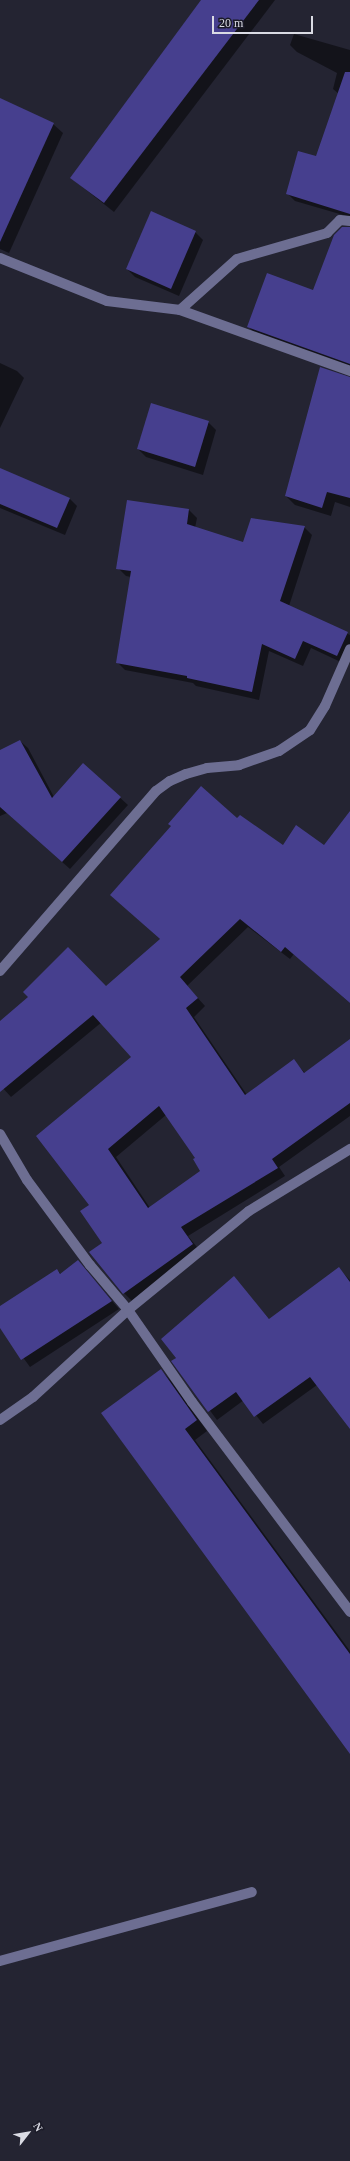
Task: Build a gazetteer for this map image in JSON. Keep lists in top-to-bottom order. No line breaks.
{"scale_bar":"20 m","north":"top right"}
